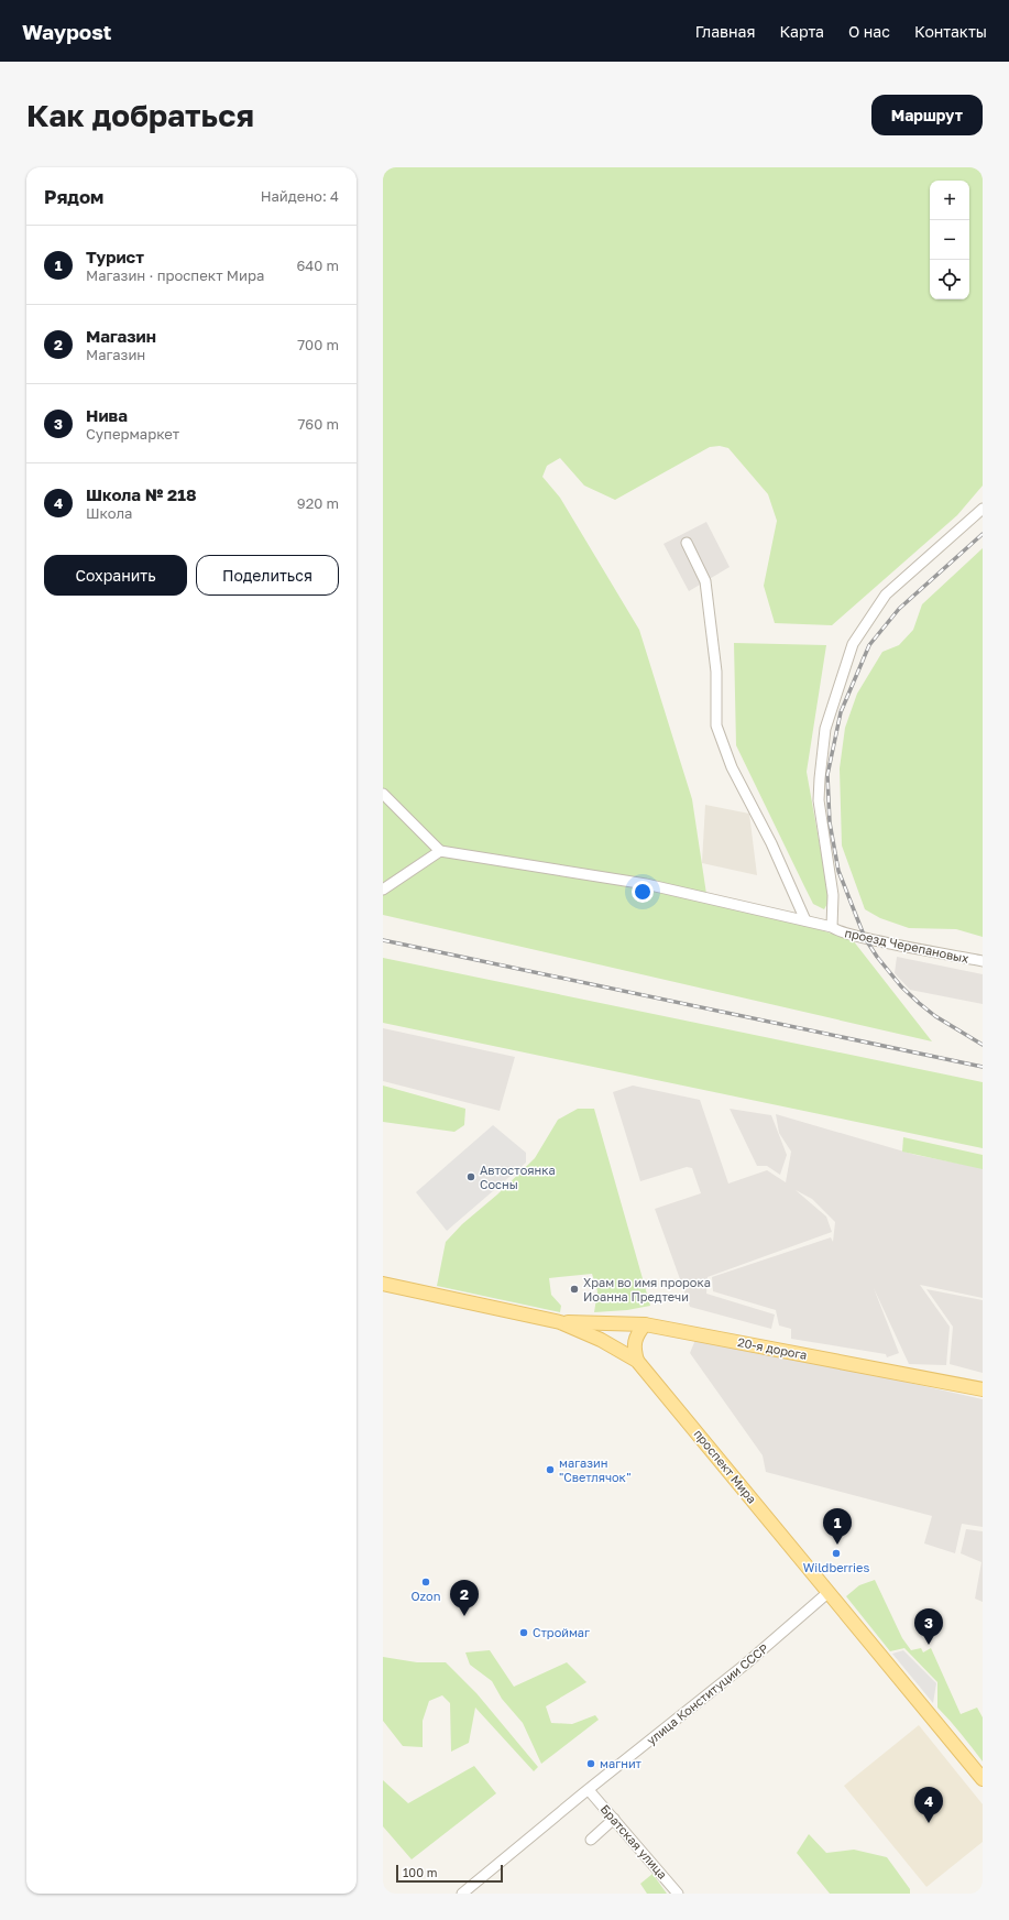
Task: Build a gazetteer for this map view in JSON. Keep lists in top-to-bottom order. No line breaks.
{"streets":{"main road":["20-я дорога","проспект Мира"],"street":["проезд Черепановых","улица Конституции СССР","Братская улица"]},"crossings":[["20-я дорога","проспект Мира"],["проспект Мира","улица Конституции СССР"],["улица Конституции СССР","Братская улица"]],"places":["Автостоянка Сосны","Храм во имя пророка Иоанна Предтечи","магазин \"Светлячок\"","Wildberries","Ozon","Строймаг","магнит"],"scale_bar":"100 m","page":{"header":"Waypost","nav":["Главная","Карта","О нас","Контакты"],"buttons":["Маршрут",["Сохранить","Поделиться"]],"title":"Как добраться","heading":["Рядом","Найдено: 4"],"map_buttons":["+","−"],"list":[{"mark":"1","name":"Турист","note":"Магазин · проспект Мира","value":"640 m"},{"mark":"2","name":"Магазин","note":"Магазин","value":"700 m"},{"mark":"3","name":"Нива","note":"Супермаркет","value":"760 m"},{"mark":"4","name":"Школа № 218","note":"Школа","value":"920 m"}],"pins":["1","2","3","4"],"scale":"100 m"}}
